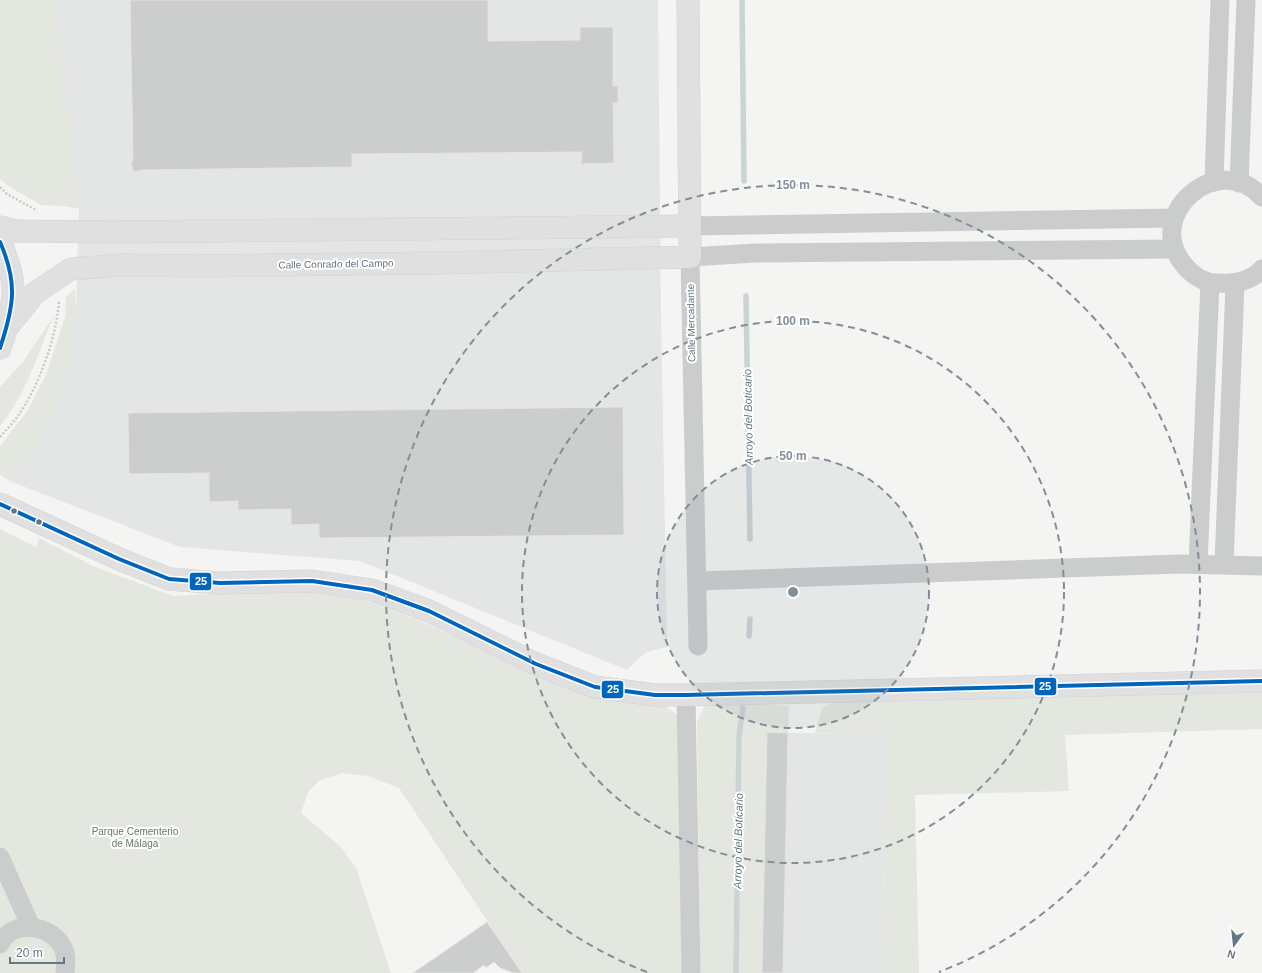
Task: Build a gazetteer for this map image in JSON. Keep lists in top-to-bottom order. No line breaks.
{"streets":{"street":["Calle Conrado del Campo","Calle Mercadante"]},"crossings":[["Calle Conrado del Campo","Calle Mercadante"]],"water":["Arroyo del Boticario"],"parks":["Parque Cementerio de Málaga"],"lines":["transit line 25"],"scale_bar":"20 m","north":"bottom","rings":["150 m","100 m","50 m"]}
